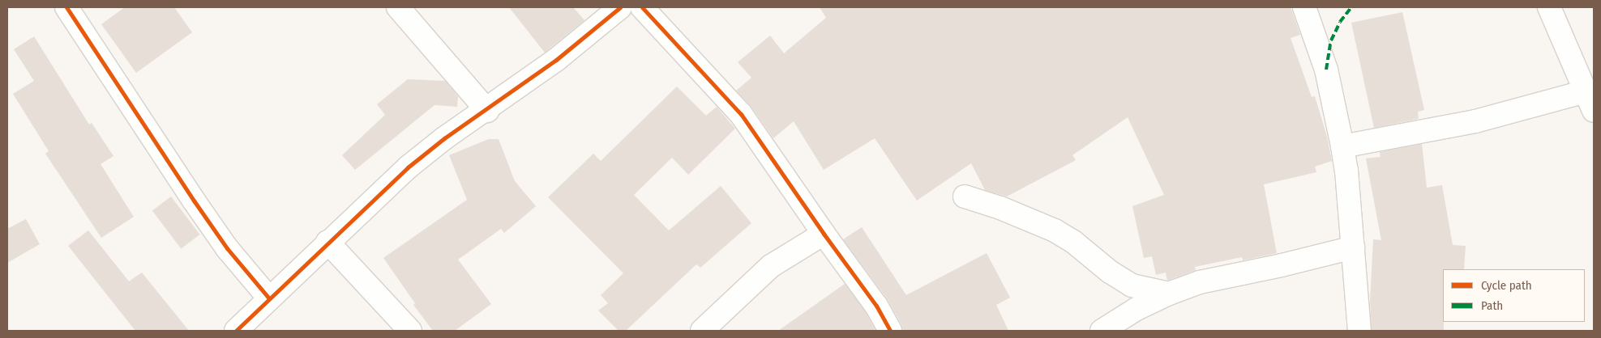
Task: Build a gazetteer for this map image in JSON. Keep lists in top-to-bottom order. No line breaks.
{"legend":["Cycle path","Path"]}
